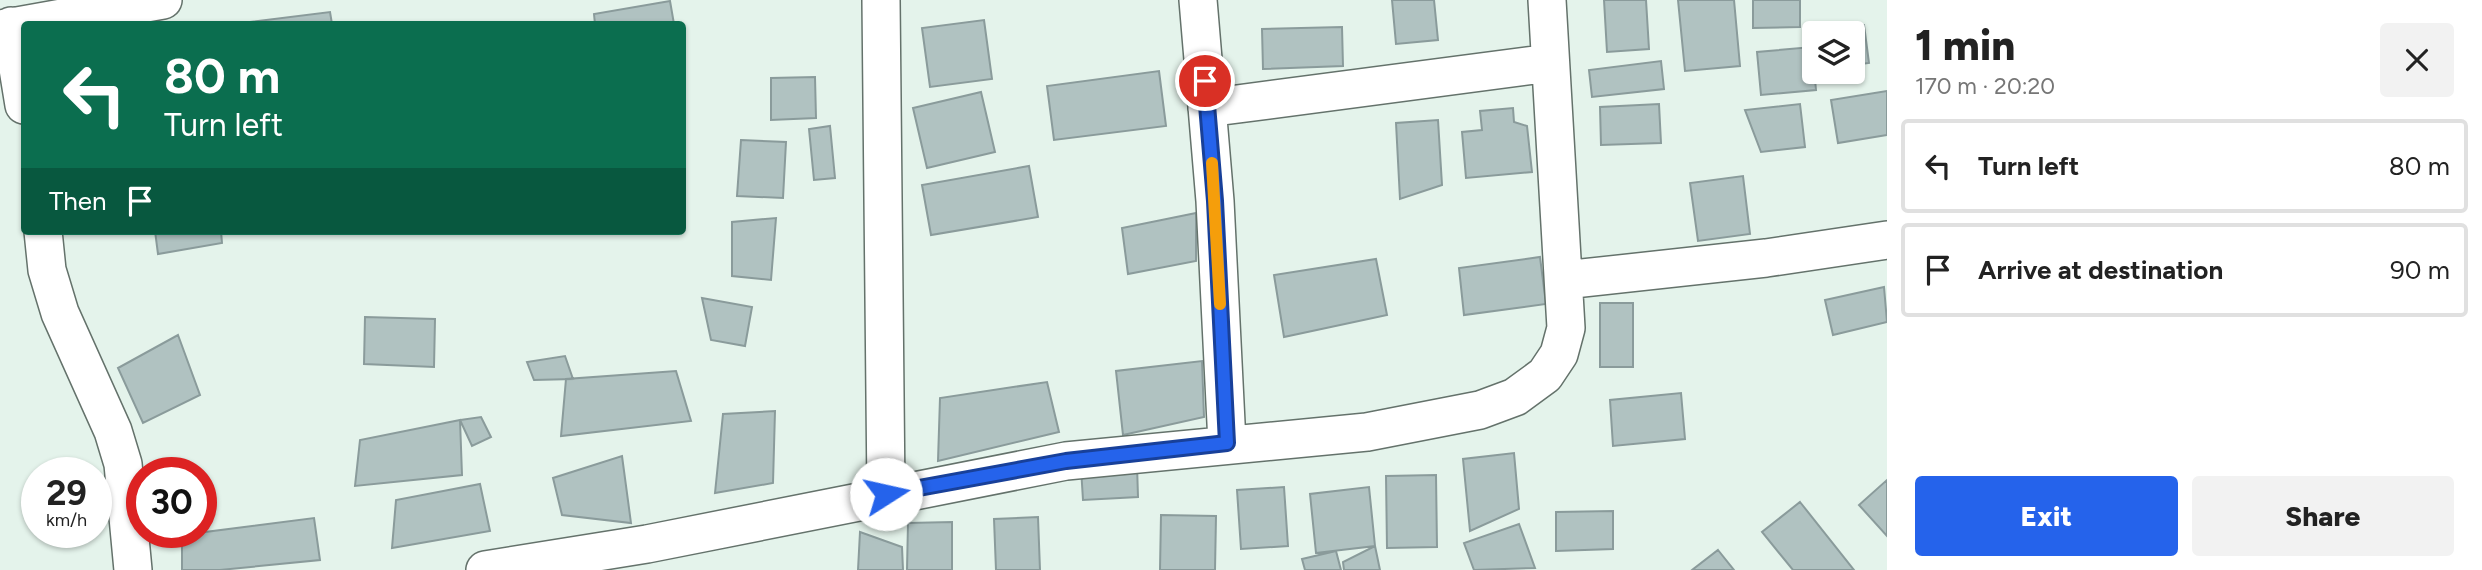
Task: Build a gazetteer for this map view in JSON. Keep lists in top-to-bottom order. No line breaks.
{"page":{"heading":["1 min","170 m · 20:20"],"turn":["80 m","Turn left"],"list":[{"name":"Turn left","value":"80 m"},{"name":"Arrive at destination","value":"90 m"}],"then":"Then","speed":"29 km/h","limit":"30","buttons":["Exit","Share"]}}
